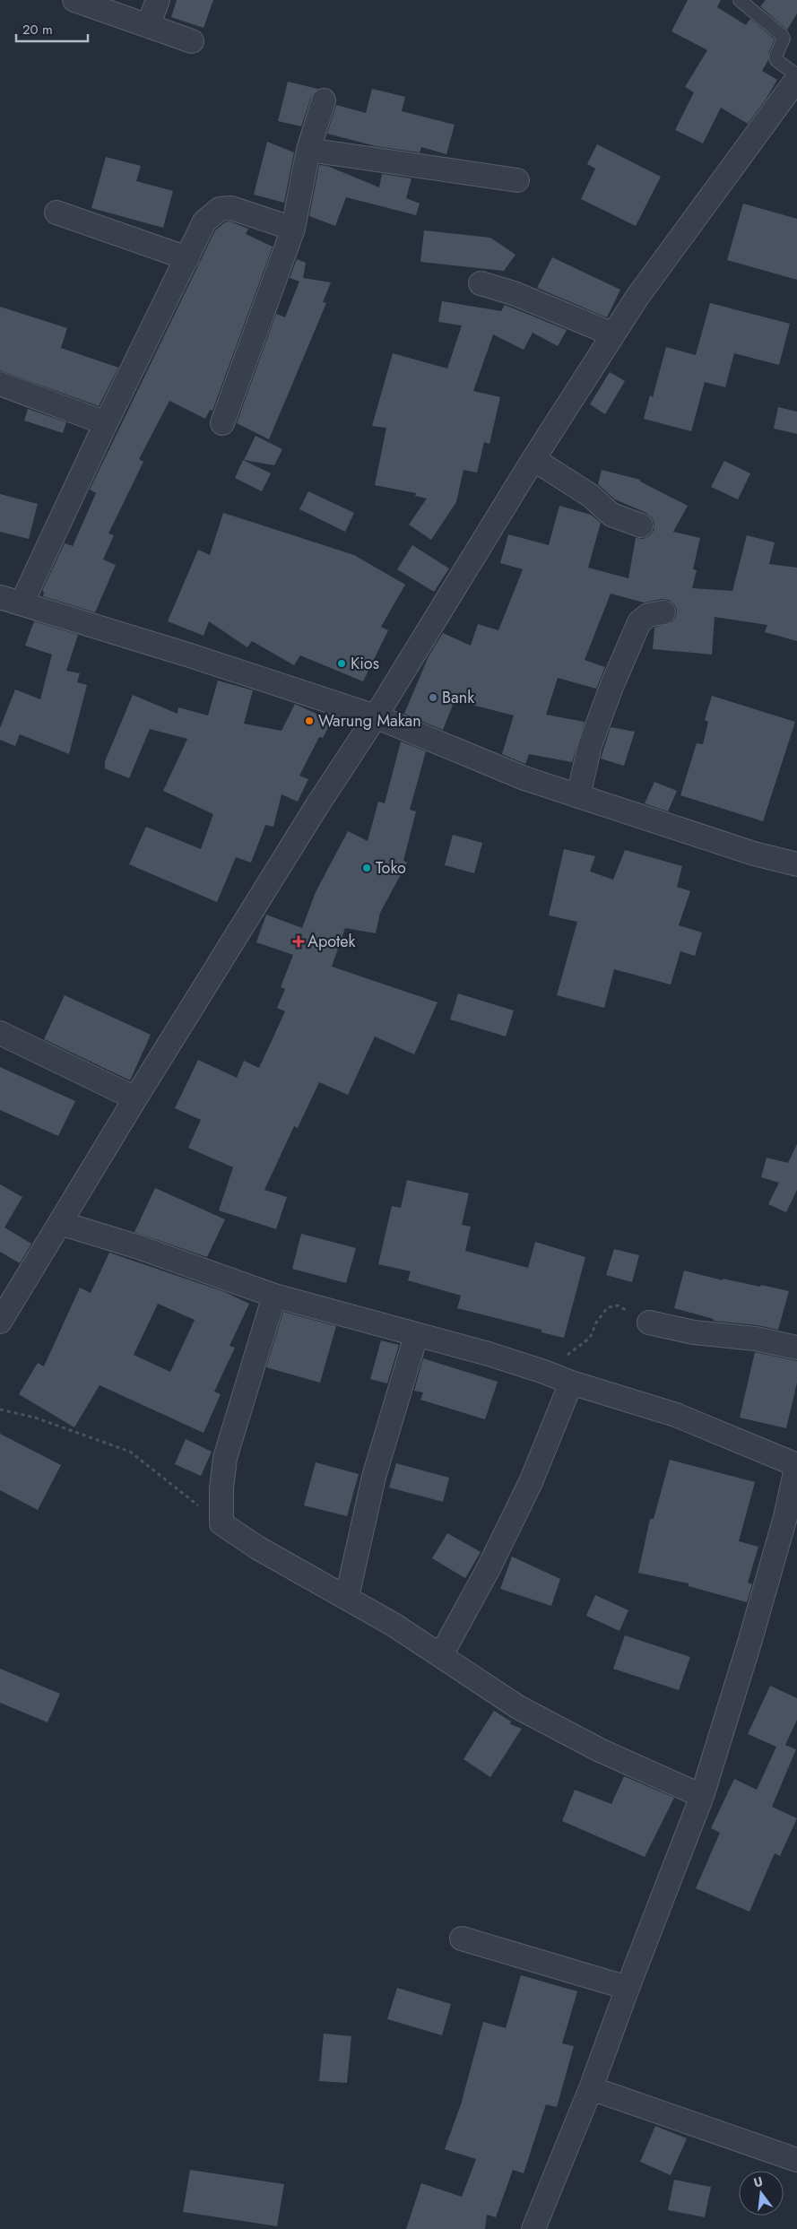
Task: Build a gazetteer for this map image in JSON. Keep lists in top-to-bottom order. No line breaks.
{"places":{"other":["Kios","Bank","Warung Makan","Toko"],"health":["Apotek"]},"scale_bar":"20 m","north":"top"}
